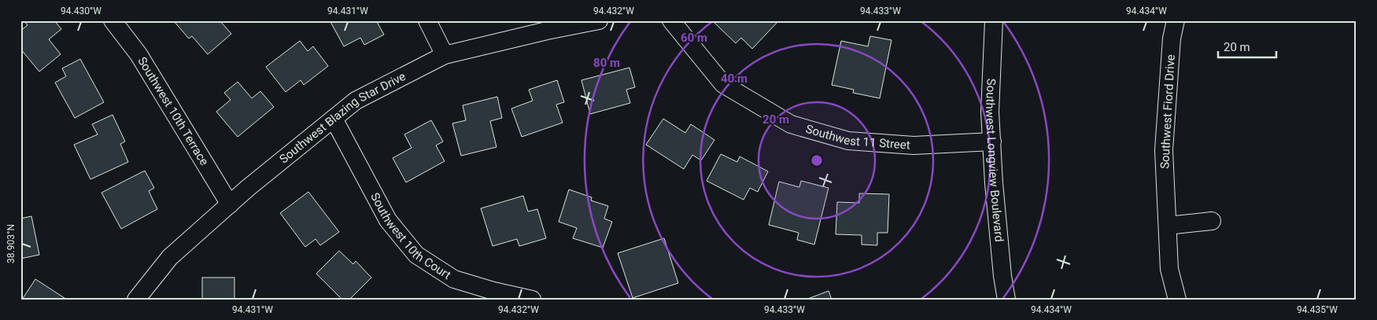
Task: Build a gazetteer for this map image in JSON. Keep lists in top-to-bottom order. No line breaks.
{"streets":{"street":["Southwest 10th Terrace","Southwest Fiord Drive","Southwest Blazing Star Drive","Southwest 11 Street","Southwest Longview Boulevard","Southwest 10th Court"]},"crossings":[["Southwest 10th Terrace","Southwest Blazing Star Drive"],["Southwest Blazing Star Drive","Southwest 10th Court"],["Southwest 11 Street","Southwest Longview Boulevard"]],"scale_bar":"20 m","coordinates":["94.430°W","94.431°W","94.432°W","94.433°W","94.434°W","38.903°N","94.435°W"],"rings":["60 m","80 m","40 m","20 m"]}
